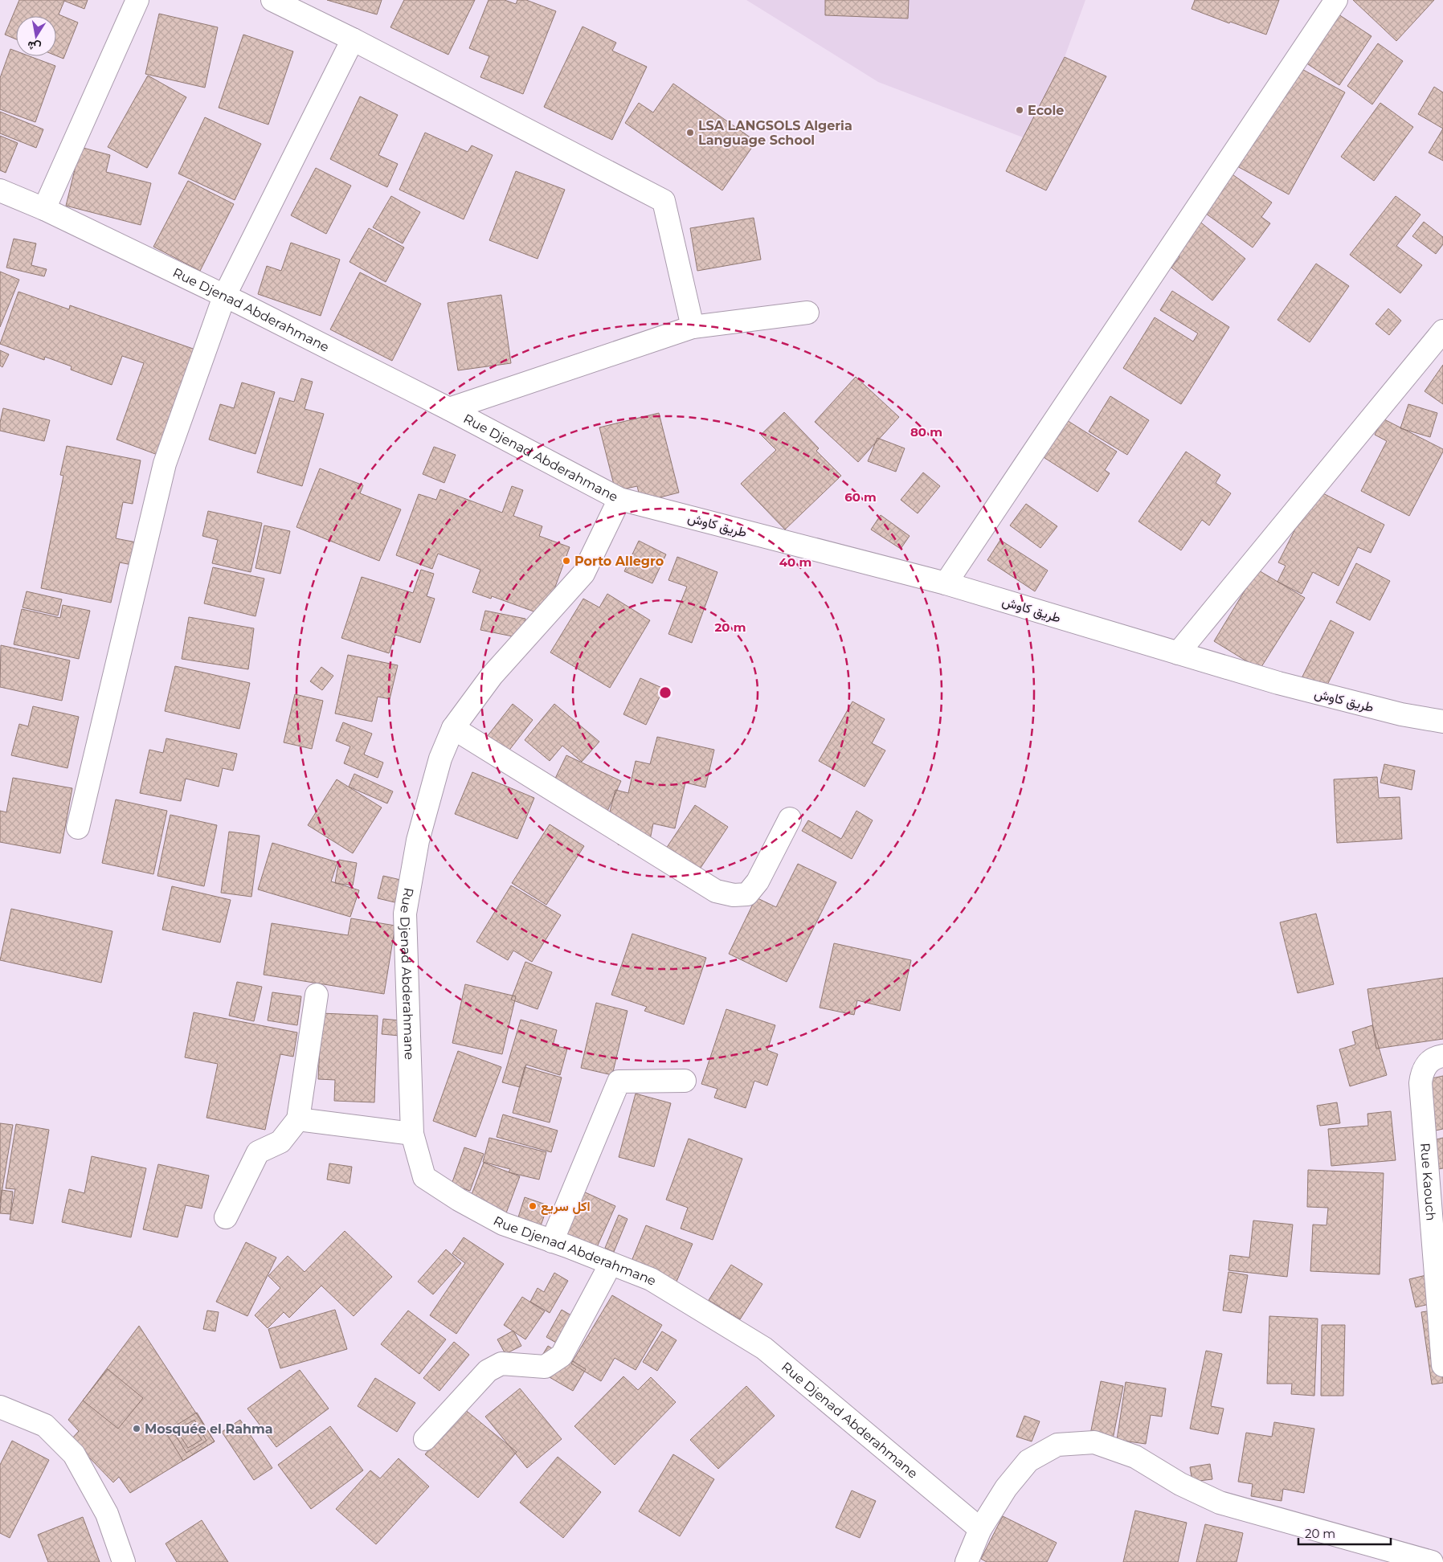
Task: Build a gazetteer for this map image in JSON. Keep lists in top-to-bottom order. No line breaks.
{"streets":{"street":["Rue Djenad Abderahmane","طريق كاوش","Rue Kaouch"]},"crossings":[["Rue Djenad Abderahmane","طريق كاوش"]],"places":["Ecole","LSA LANGSOLS Algeria Language School","Porto Allegro","اكل سريع","Mosquée el Rahma"],"scale_bar":"20 m","north":"bottom","rings":["80 m","60 m","40 m","20 m"]}
